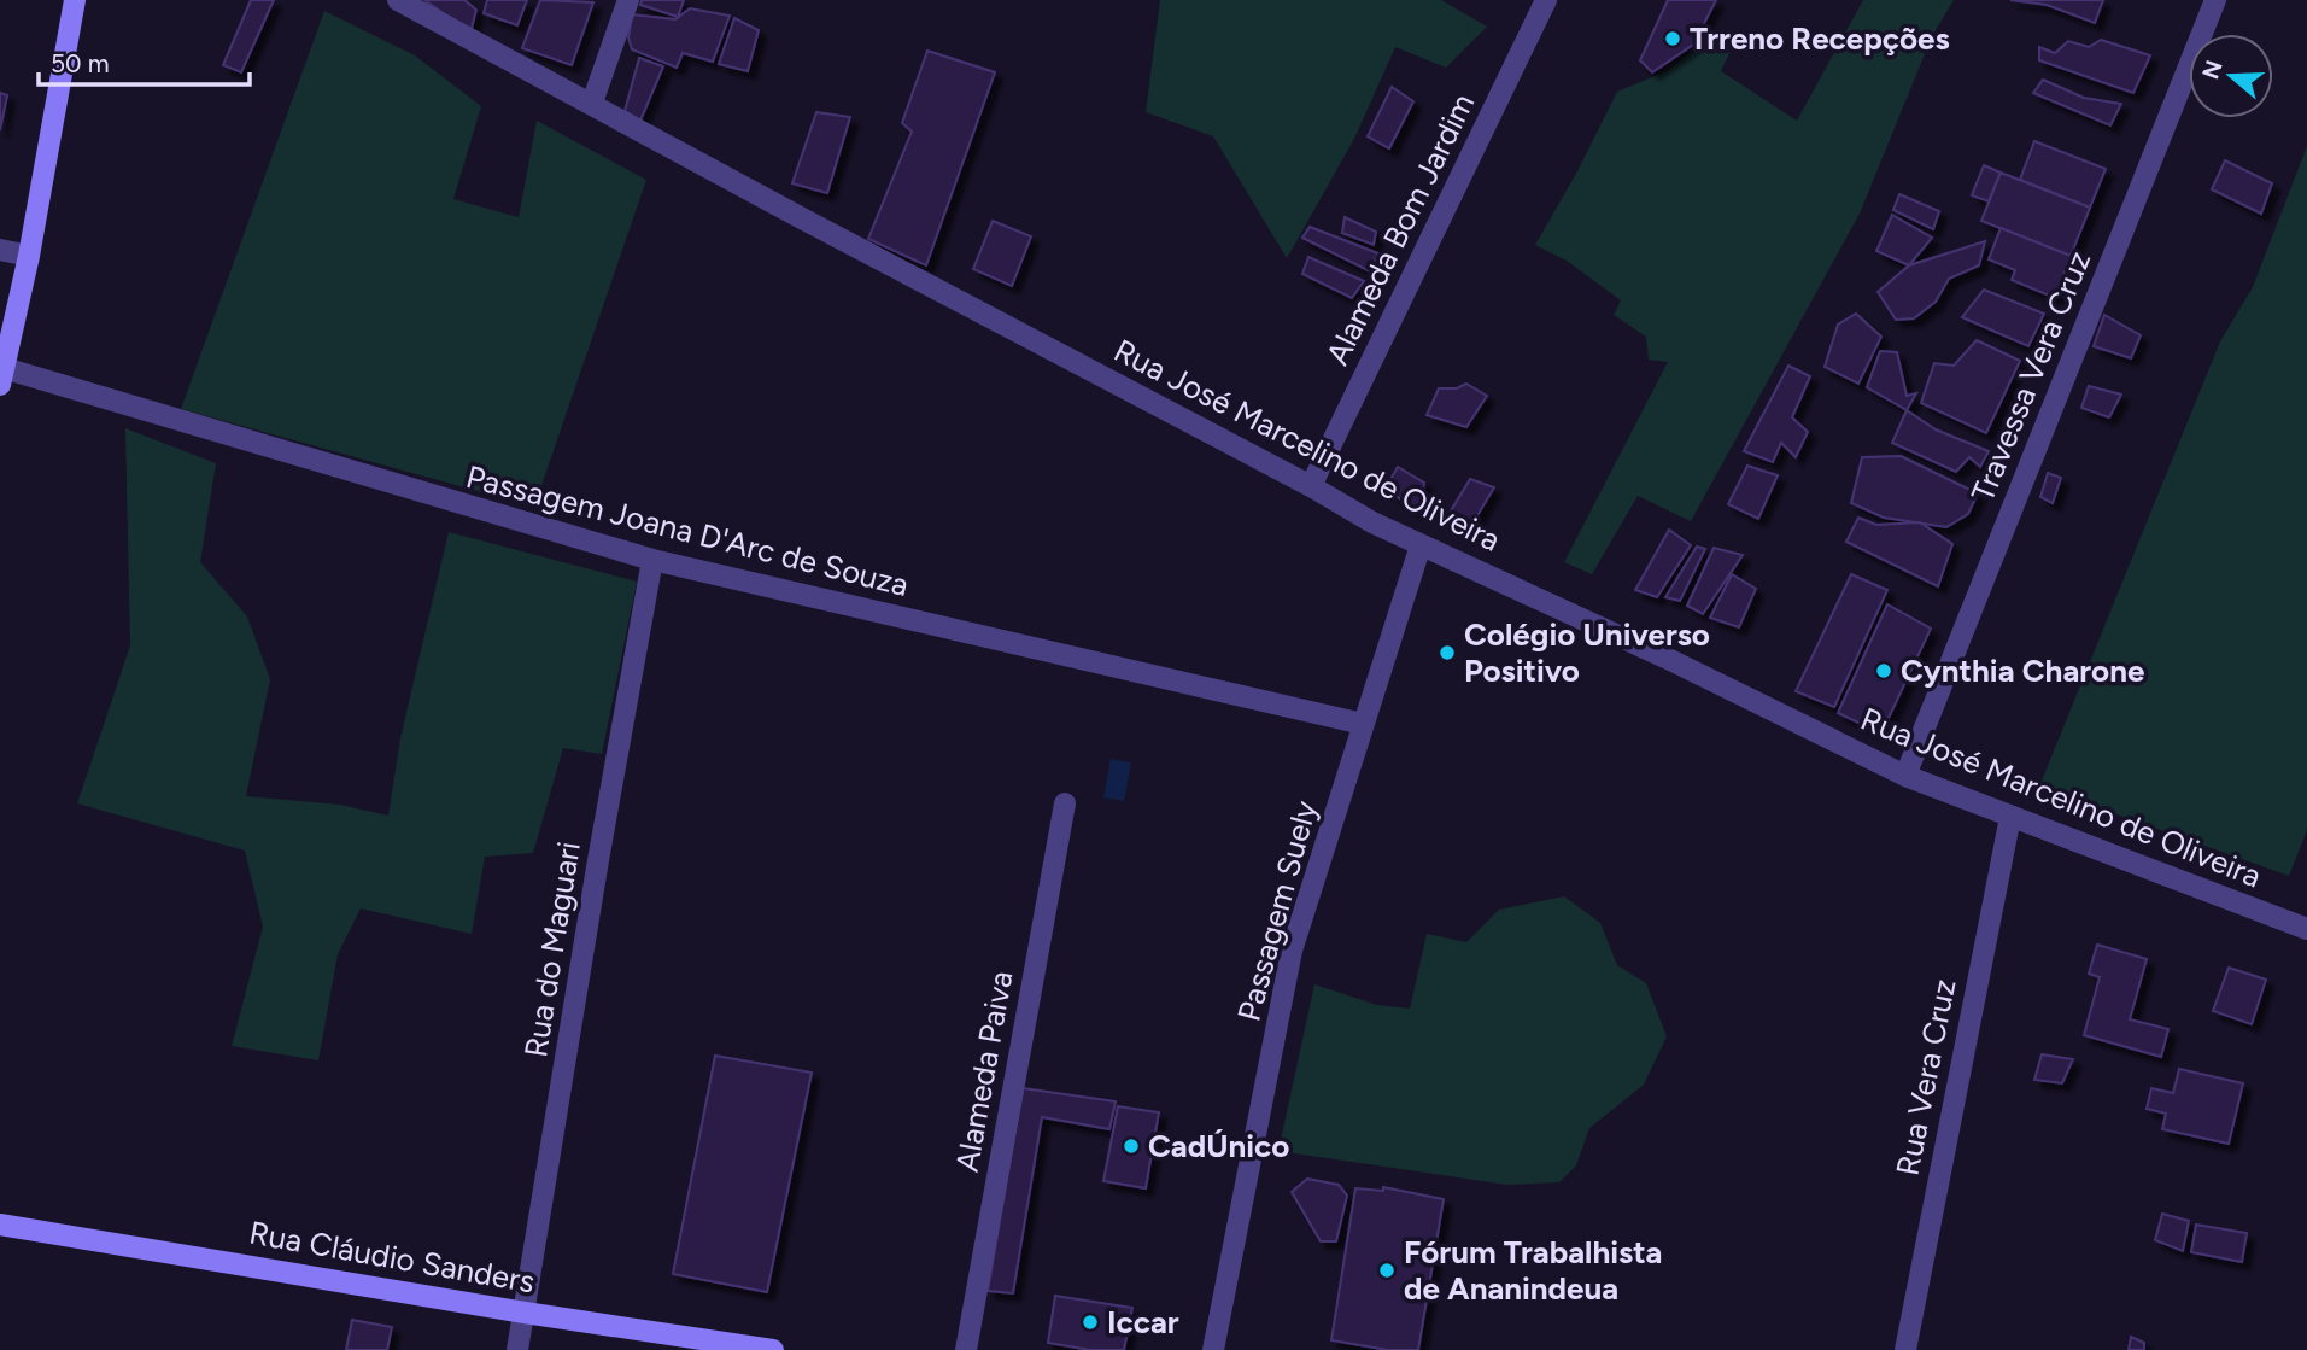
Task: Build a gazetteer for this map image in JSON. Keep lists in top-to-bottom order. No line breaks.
{"streets":{"main road":["Rua Cláudio Sanders"],"street":["Alameda Bom Jardim","Travessa Vera Cruz","Rua José Marcelino de Oliveira","Passagem Joana D'Arc de Souza","Passagem Suely","Rua do Maguari","Alameda Paiva","Rua Vera Cruz"]},"crossings":[["Alameda Bom Jardim","Rua José Marcelino de Oliveira"],["Travessa Vera Cruz","Rua José Marcelino de Oliveira"],["Rua José Marcelino de Oliveira","Passagem Suely"],["Rua José Marcelino de Oliveira","Rua Vera Cruz"],["Passagem Joana D'Arc de Souza","Passagem Suely"],["Passagem Joana D'Arc de Souza","Rua do Maguari"],["Rua do Maguari","Rua Cláudio Sanders"]],"places":["Trreno Recepções","Colégio Universo Positivo","Cynthia Charone","CadÚnico","Fórum Trabalhista de Ananindeua","Iccar"],"scale_bar":"50 m","north":"left"}
